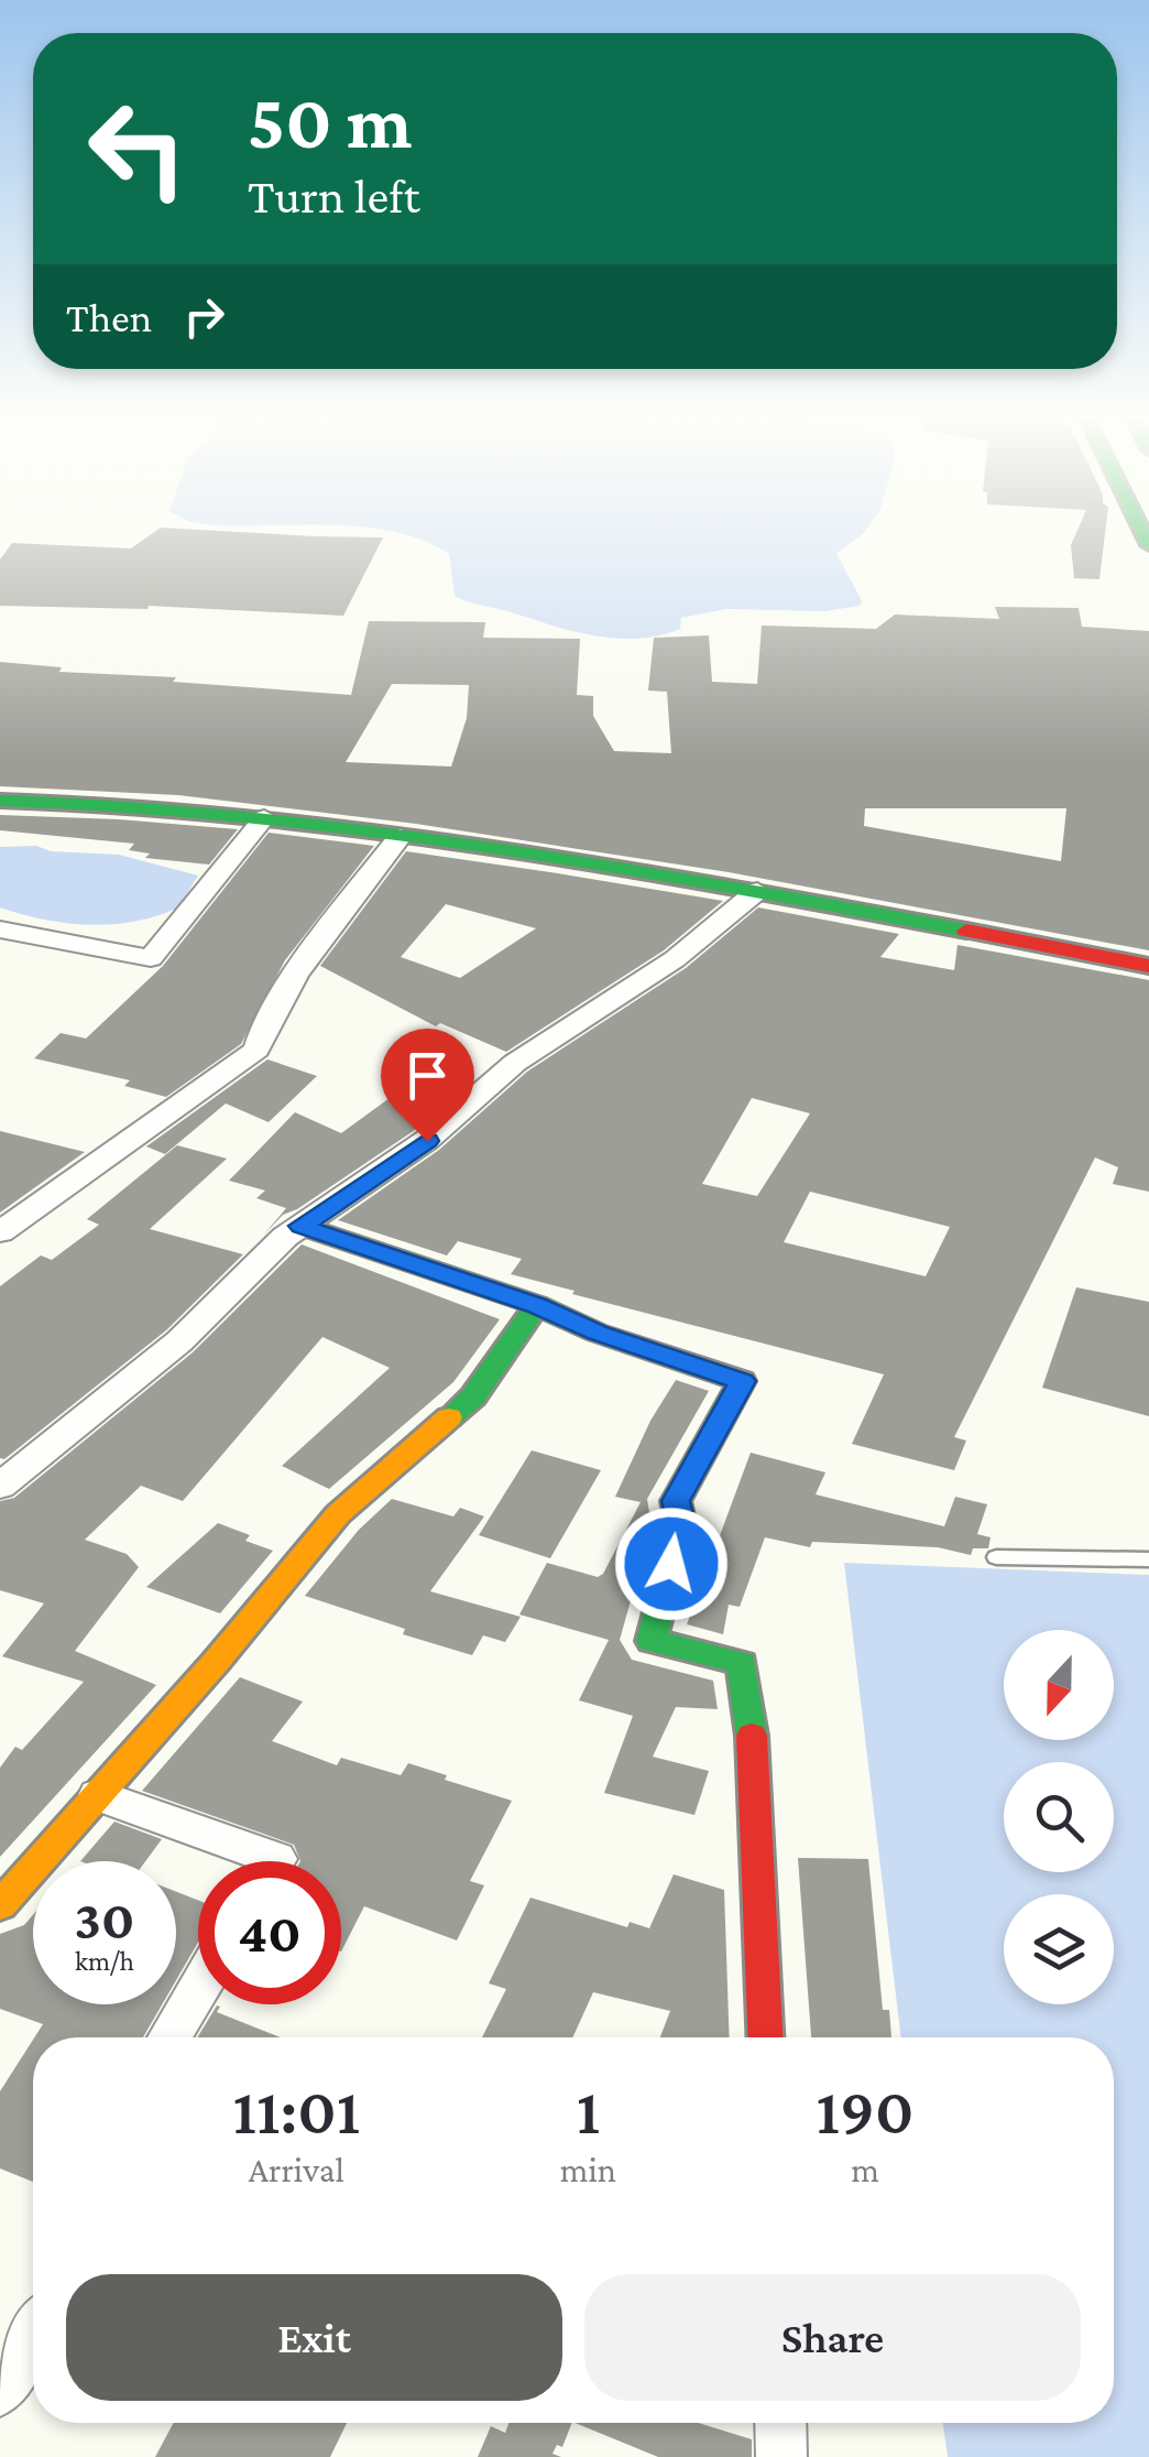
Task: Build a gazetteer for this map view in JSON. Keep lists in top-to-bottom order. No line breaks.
{"north":"bottom","page":{"turn":["50 m","Turn left"],"then":"Then","speed":"30 km/h","limit":"40","eta":["11:01","Arrival","1","min","190","m"],"buttons":["Exit","Share"]}}
